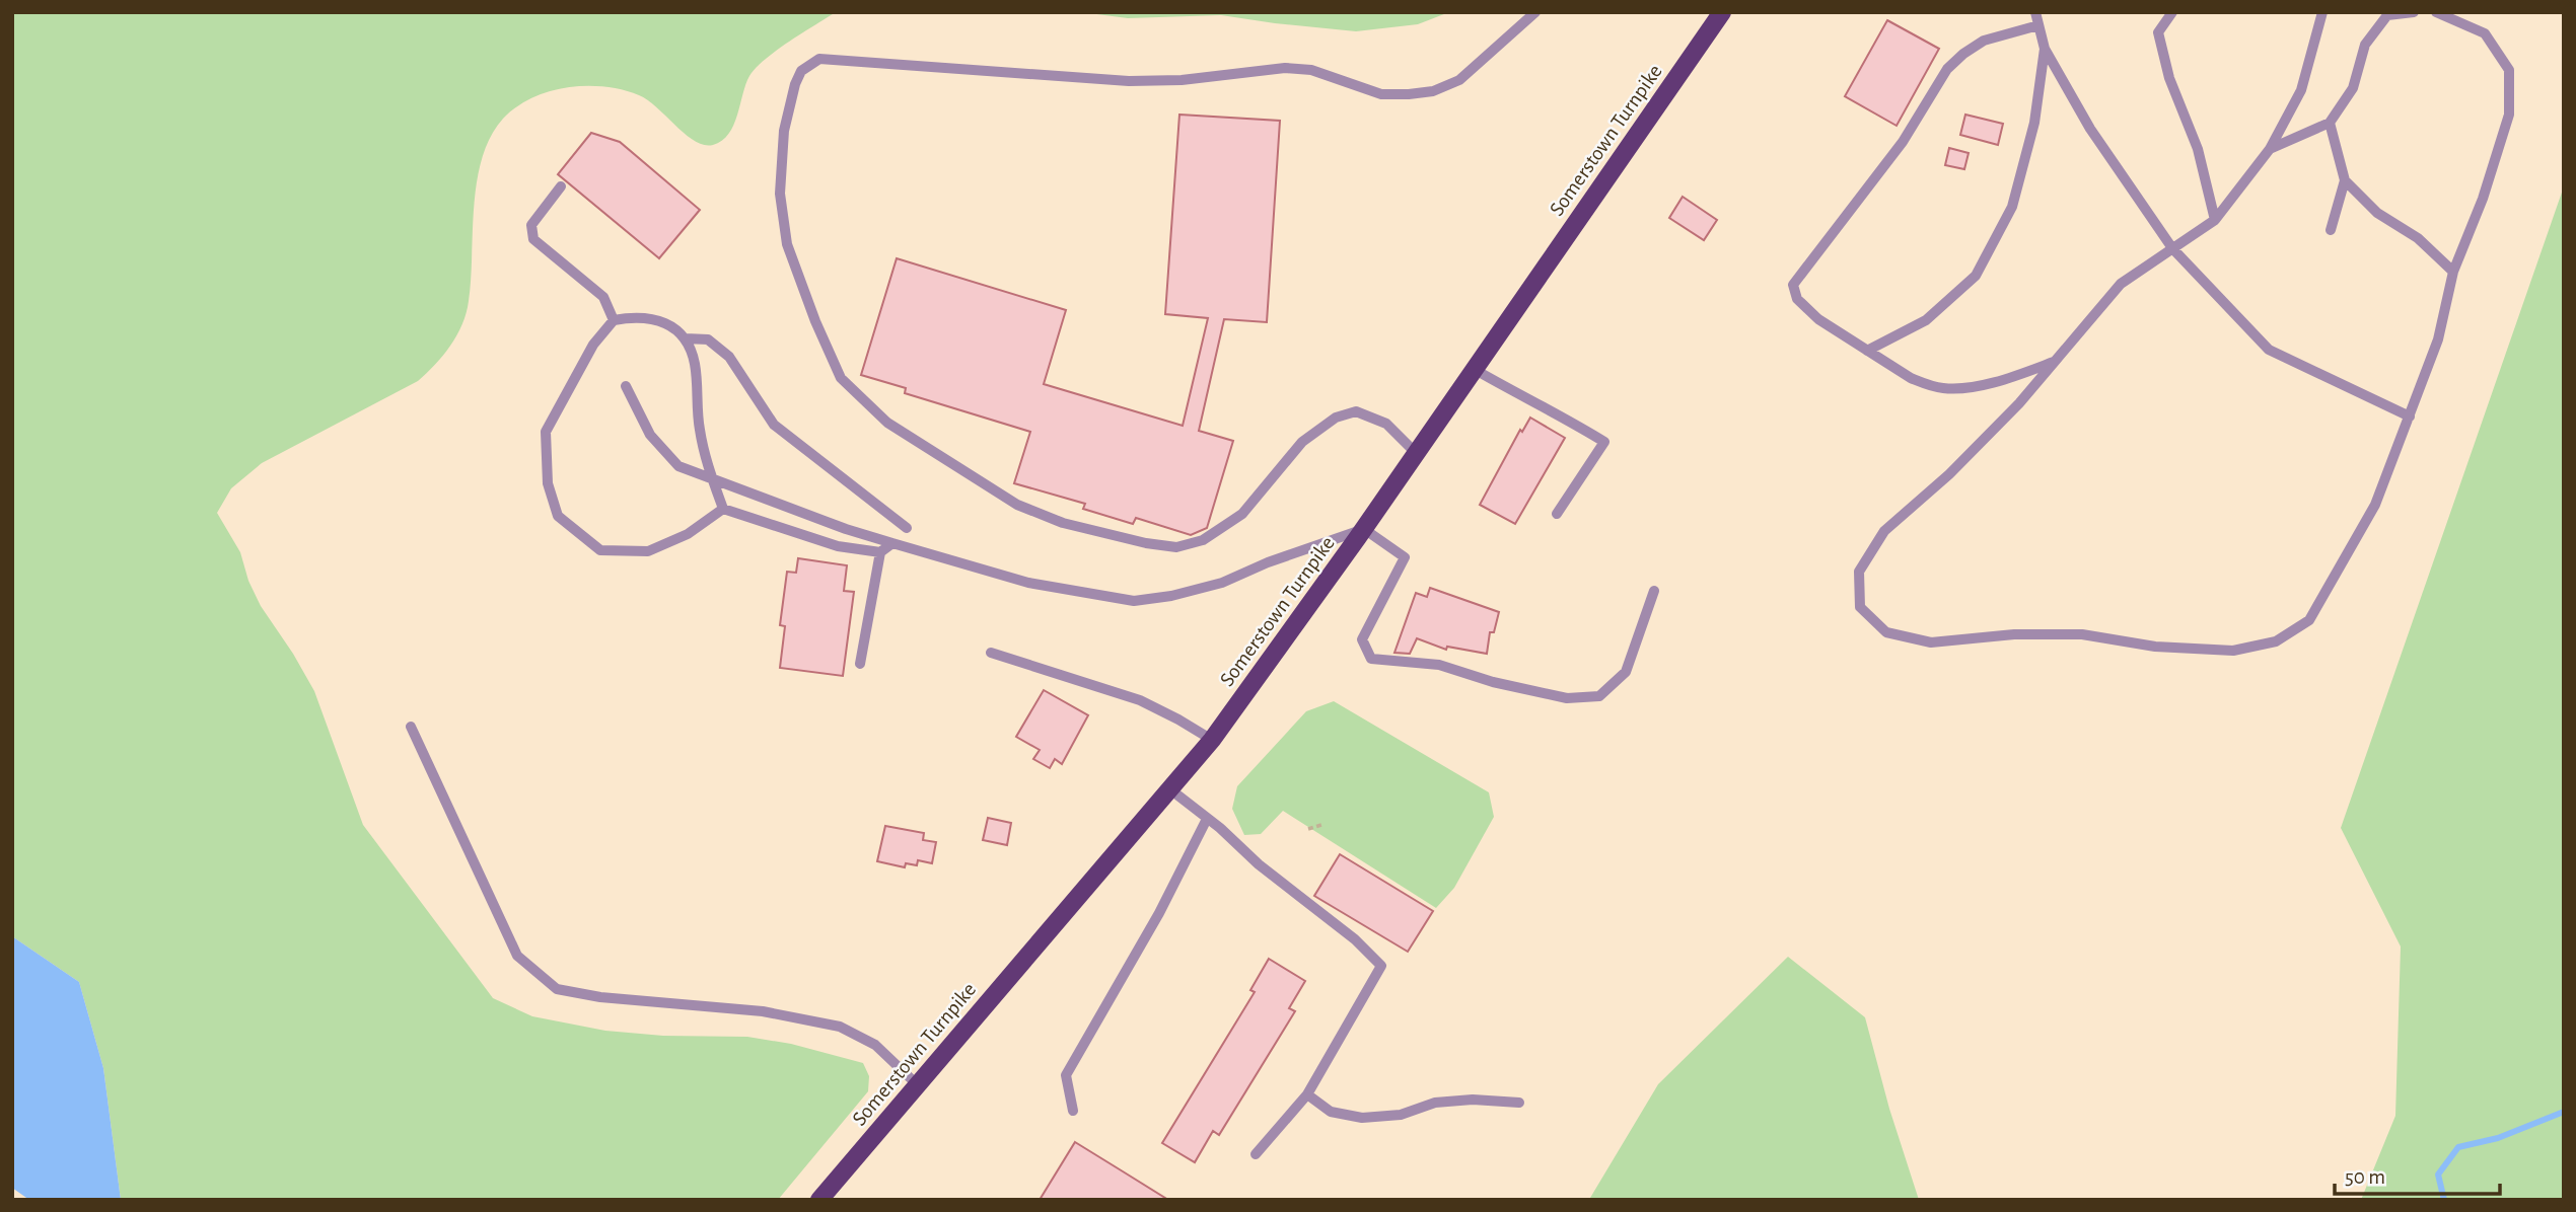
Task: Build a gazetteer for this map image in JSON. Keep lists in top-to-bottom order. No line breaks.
{"streets":{"main road":["Somerstown Turnpike"]},"scale_bar":"50 m"}
